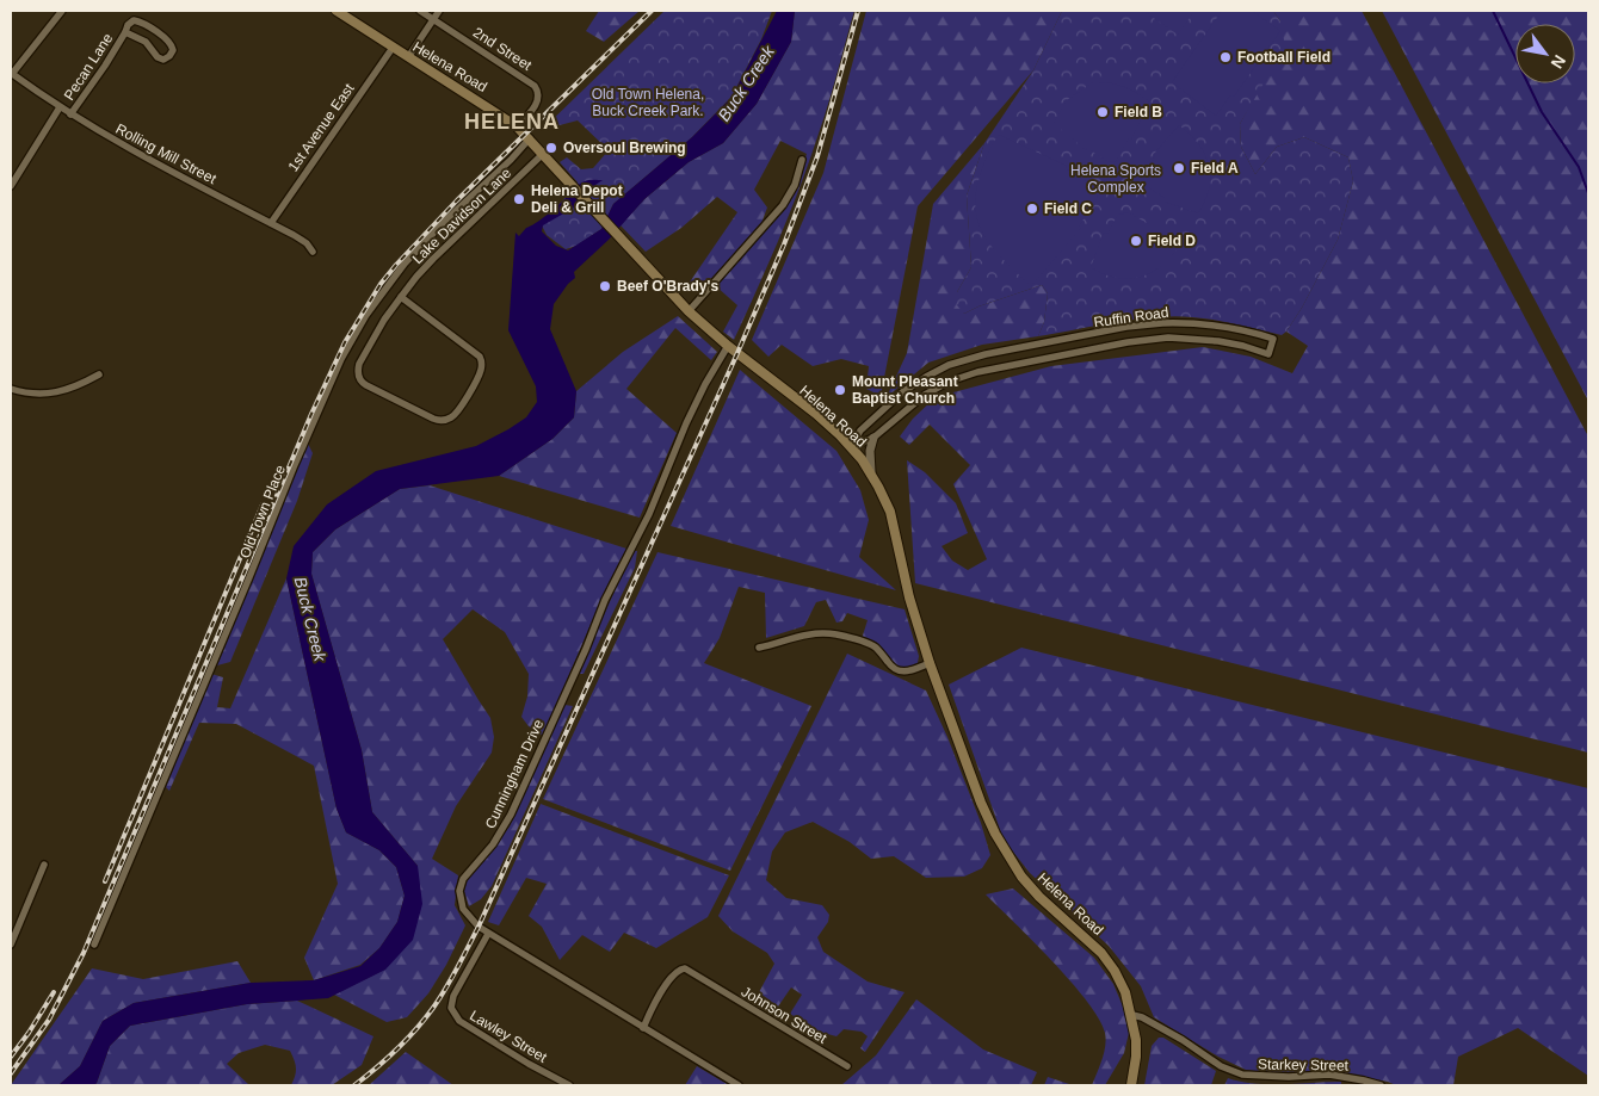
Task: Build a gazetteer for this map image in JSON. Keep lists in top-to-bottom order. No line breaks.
{"streets":{"main road":["Helena Road"],"street":["2nd Street","Pecan Lane","1st Avenue East","Rolling Mill Street","Lake Davidson Lane","Ruffin Road","Old Town Place","Cunningham Drive","Johnson Street","Lawley Street","Starkey Street"]},"crossings":[["2nd Street","Helena Road"],["Pecan Lane","Rolling Mill Street"],["Helena Road","1st Avenue East"],["Helena Road","Lake Davidson Lane"],["Helena Road","Ruffin Road"],["Helena Road","Old Town Place"],["Helena Road","Cunningham Drive"],["Helena Road","Starkey Street"],["1st Avenue East","Rolling Mill Street"],["Cunningham Drive","Johnson Street"],["Cunningham Drive","Lawley Street"]],"districts":["HELENA"],"water":["Buck Creek"],"parks":["Old Town Helena, Buck Creek Park.","Helena Sports Complex"],"places":["Football Field","Field B","Oversoul Brewing","Field A","Helena Depot Deli & Grill","Field C","Field D","Beef O'Brady's","Mount Pleasant Baptist Church"],"north":"bottom right"}
